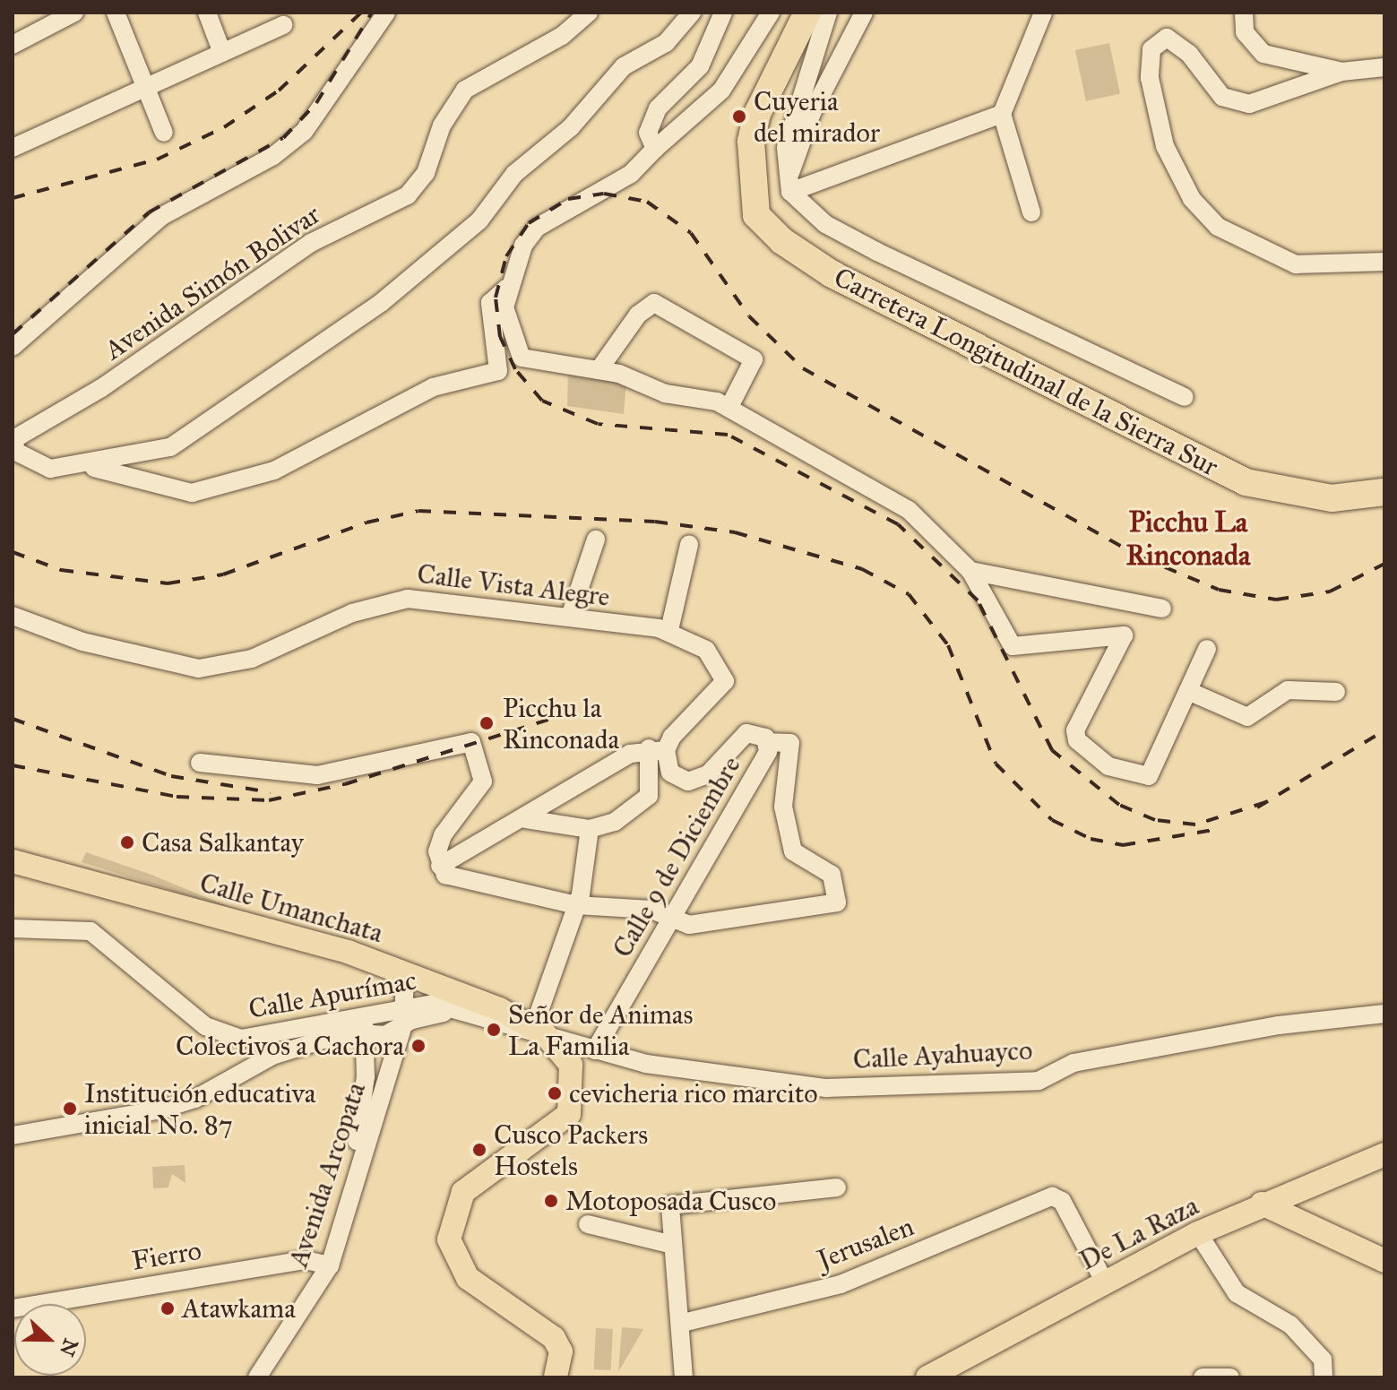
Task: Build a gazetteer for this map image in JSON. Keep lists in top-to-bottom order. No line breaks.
{"streets":{"highway":["Carretera Longitudinal de la Sierra Sur"],"main road":["Calle Umanchata","De La Raza"],"street":["Avenida Simón Bolivar","Calle Vista Alegre","Calle 9 de Diciembre","Calle Apurímac","Calle Ayahuayco","Avenida Arcopata","Jerusalen","Fierro"]},"crossings":[["Calle Vista Alegre","Calle 9 de Diciembre"],["Calle 9 de Diciembre","Calle Ayahuayco"],["Calle Umanchata","Calle Apurímac"],["Calle Umanchata","Calle Ayahuayco"],["Calle Umanchata","Avenida Arcopata"],["Calle Apurímac","Calle Ayahuayco"],["Calle Apurímac","Avenida Arcopata"],["Avenida Arcopata","Fierro"],["De La Raza","Jerusalen"]],"districts":["Picchu La Rinconada"],"places":["Cuyeria del mirador","Picchu la Rinconada","Casa Salkantay","Señor de Animas La Familia","Colectivos a Cachora","cevicheria rico marcito","Institución educativa inicial No. 87","Cusco Packers Hostels","Motoposada Cusco","Atawkama"],"north":"right"}
